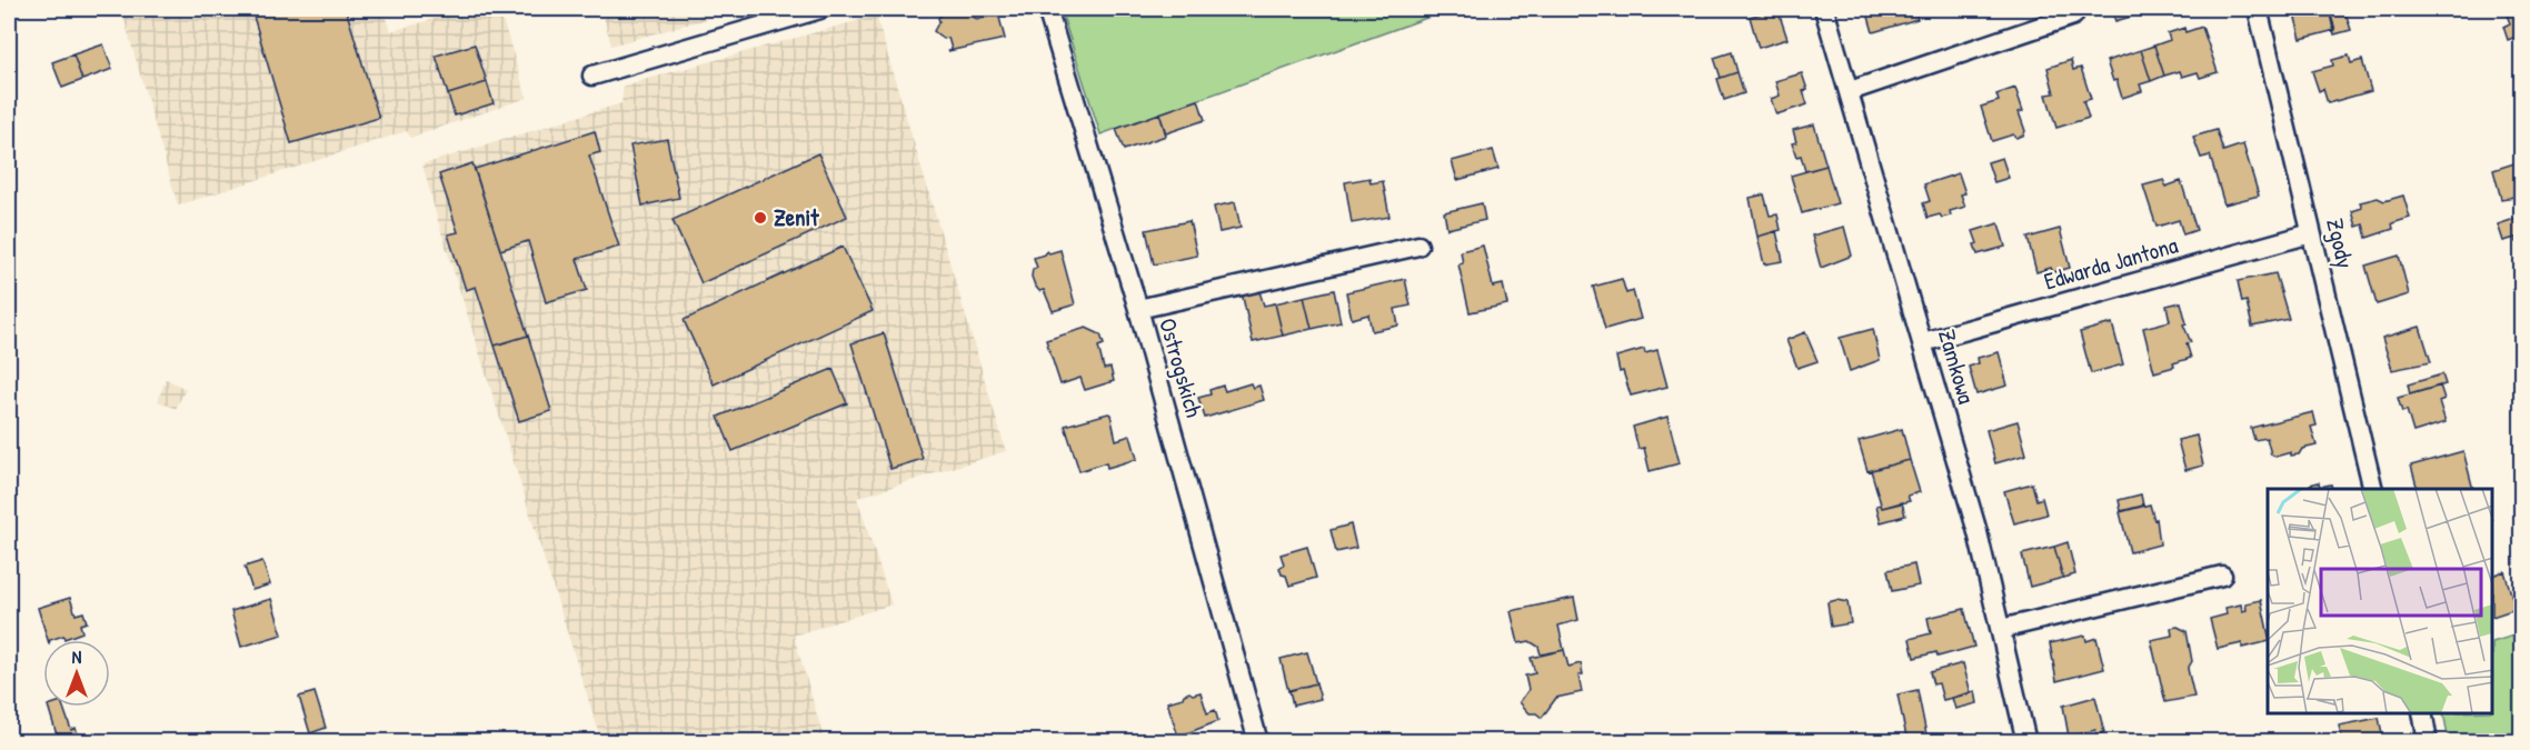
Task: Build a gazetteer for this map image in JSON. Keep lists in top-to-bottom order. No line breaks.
{"streets":{"street":["Zgody","Edwarda Jantona","Zamkowa","Ostrogskich"]},"crossings":[["Zgody","Edwarda Jantona"],["Edwarda Jantona","Zamkowa"]],"places":["Zenit"],"north":"top"}
